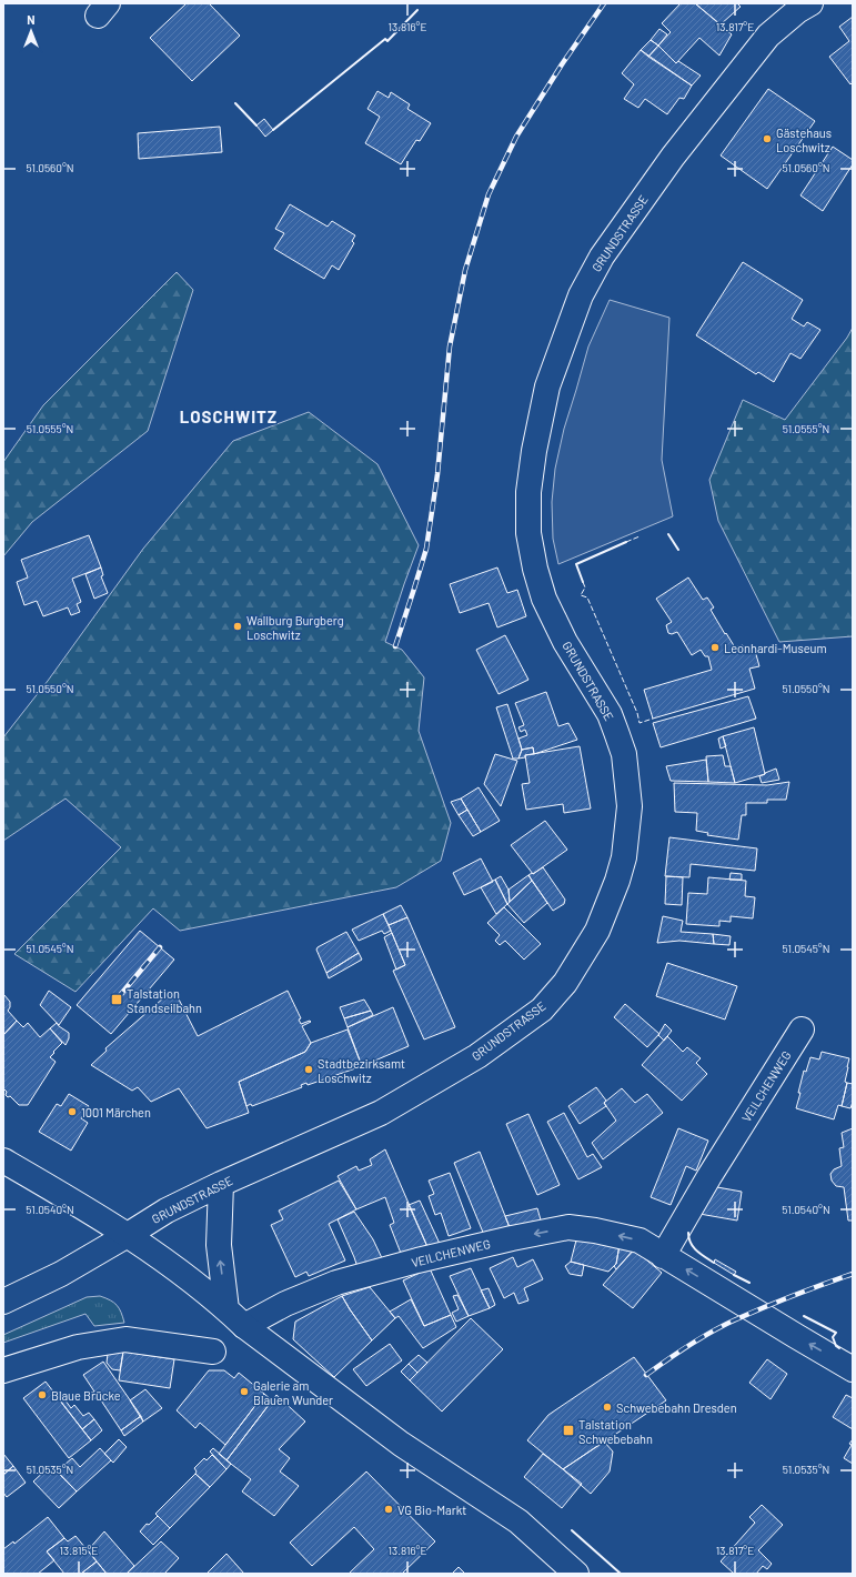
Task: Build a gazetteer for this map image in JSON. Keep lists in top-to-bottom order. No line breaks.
{"streets":{"main road":["GRUNDSTRASSE","VEILCHENWEG"]},"one_way":["VEILCHENWEG"],"districts":["LOSCHWITZ"],"places":{"other":["Gästehaus Loschwitz","Wallburg Burgberg Loschwitz","Leonhardi-Museum","Stadtbezirksamt Loschwitz","1001 Märchen","Galerie am Blauen Wunder","Blaue Brücke","Schwebebahn Dresden","VG Bio-Markt"],"transit":["Talstation Standseilbahn","Talstation Schwebebahn"]},"north":"top","coordinates":["13.816°E","13.817°E","51.0560°N","51.0555°N","51.0550°N","51.0545°N","51.0540°N","51.0535°N","13.815°E"]}
